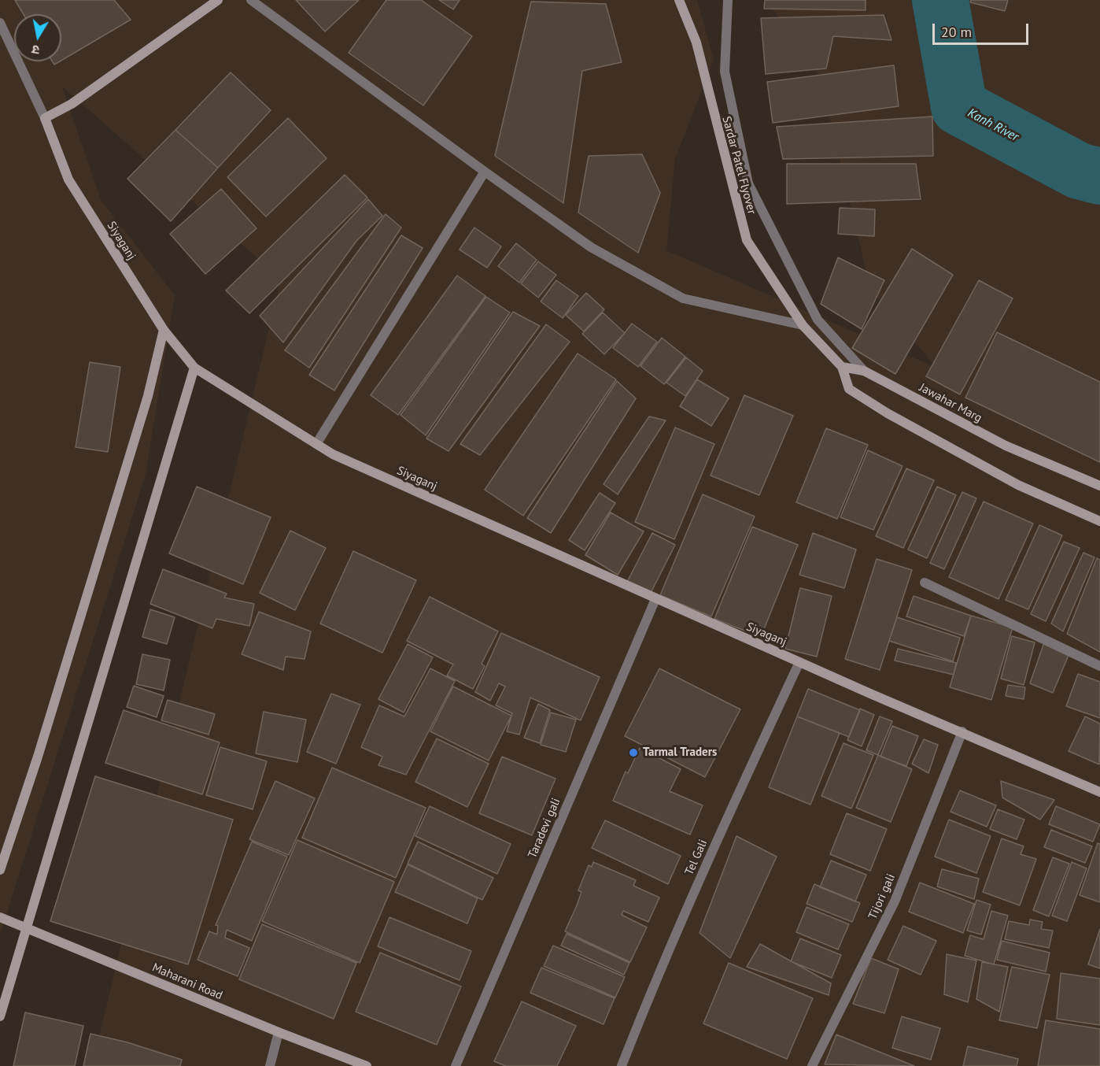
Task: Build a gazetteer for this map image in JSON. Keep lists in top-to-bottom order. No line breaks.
{"streets":{"street":["Sardar Patel Flyover","Siyaganj","Jawahar Marg","Taradevi gali","Tel Gali","Tijori gali","Maharani Road"]},"crossings":[["Siyaganj","Taradevi gali"],["Siyaganj","Tel Gali"],["Siyaganj","Tijori gali"]],"water":["Kanh River"],"places":["Tarmal Traders"],"scale_bar":"20 m","north":"bottom"}
